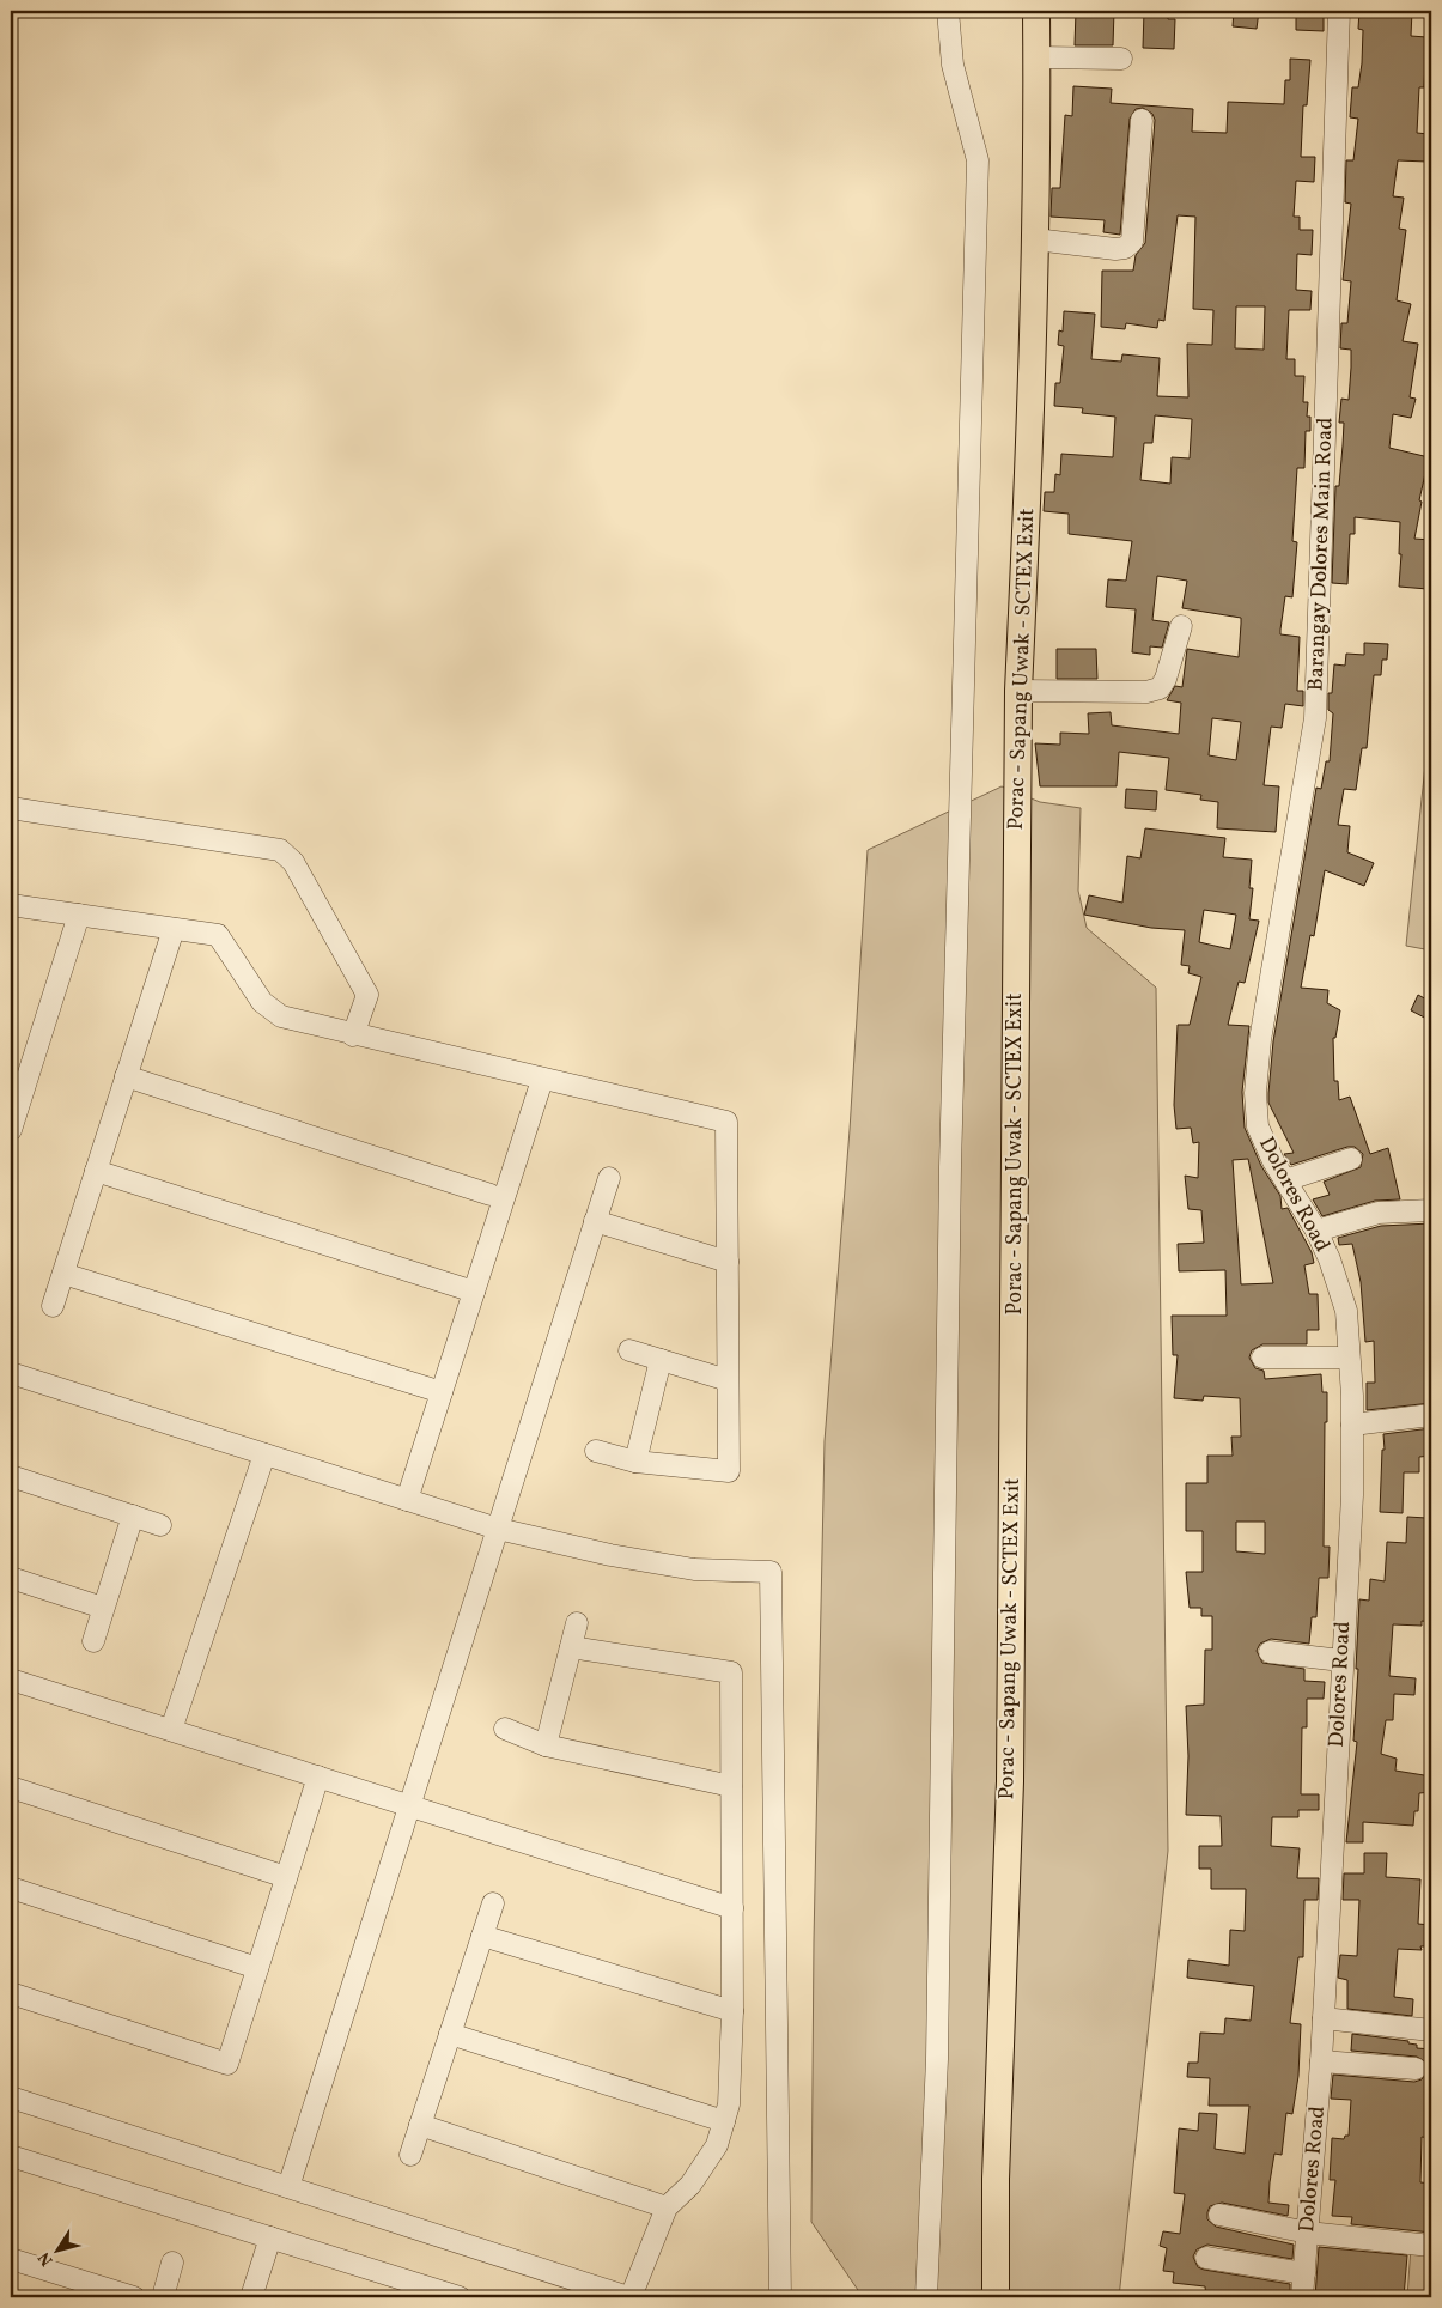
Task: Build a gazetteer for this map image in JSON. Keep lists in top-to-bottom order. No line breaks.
{"streets":{"main road":["Porac - Sapang Uwak - SCTEX Exit"],"street":["Barangay Dolores Main Road","Dolores Road"]},"crossings":[["Barangay Dolores Main Road","Dolores Road"]],"north":"bottom left"}
